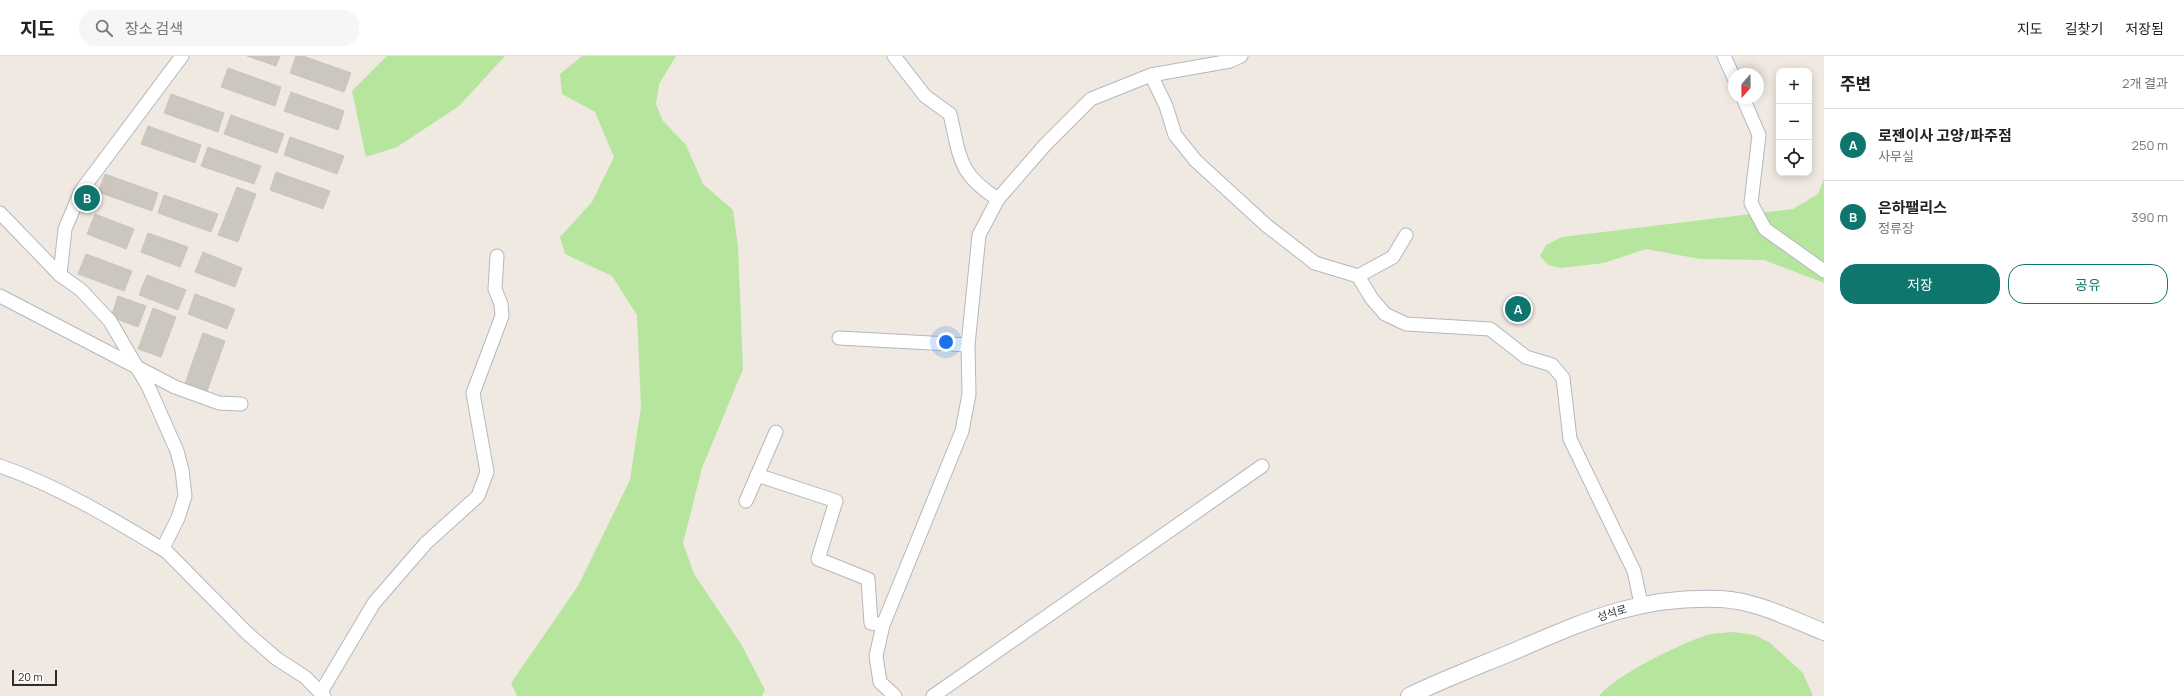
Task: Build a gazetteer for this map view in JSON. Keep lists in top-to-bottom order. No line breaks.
{"streets":{"street":["성석로"]},"scale_bar":"20 m","north":"bottom","page":{"header":"지도","search":"장소 검색","nav":["지도","길찾기","저장됨"],"heading":["주변","2개 결과"],"map_buttons":["+","−"],"list":[{"mark":"A","name":"로젠이사 고양/파주점","note":"사무실","value":"250 m"},{"mark":"B","name":"은하팰리스","note":"정류장","value":"390 m"}],"pins":["B","A"],"buttons":["저장","공유"],"scale":"20 m"}}
